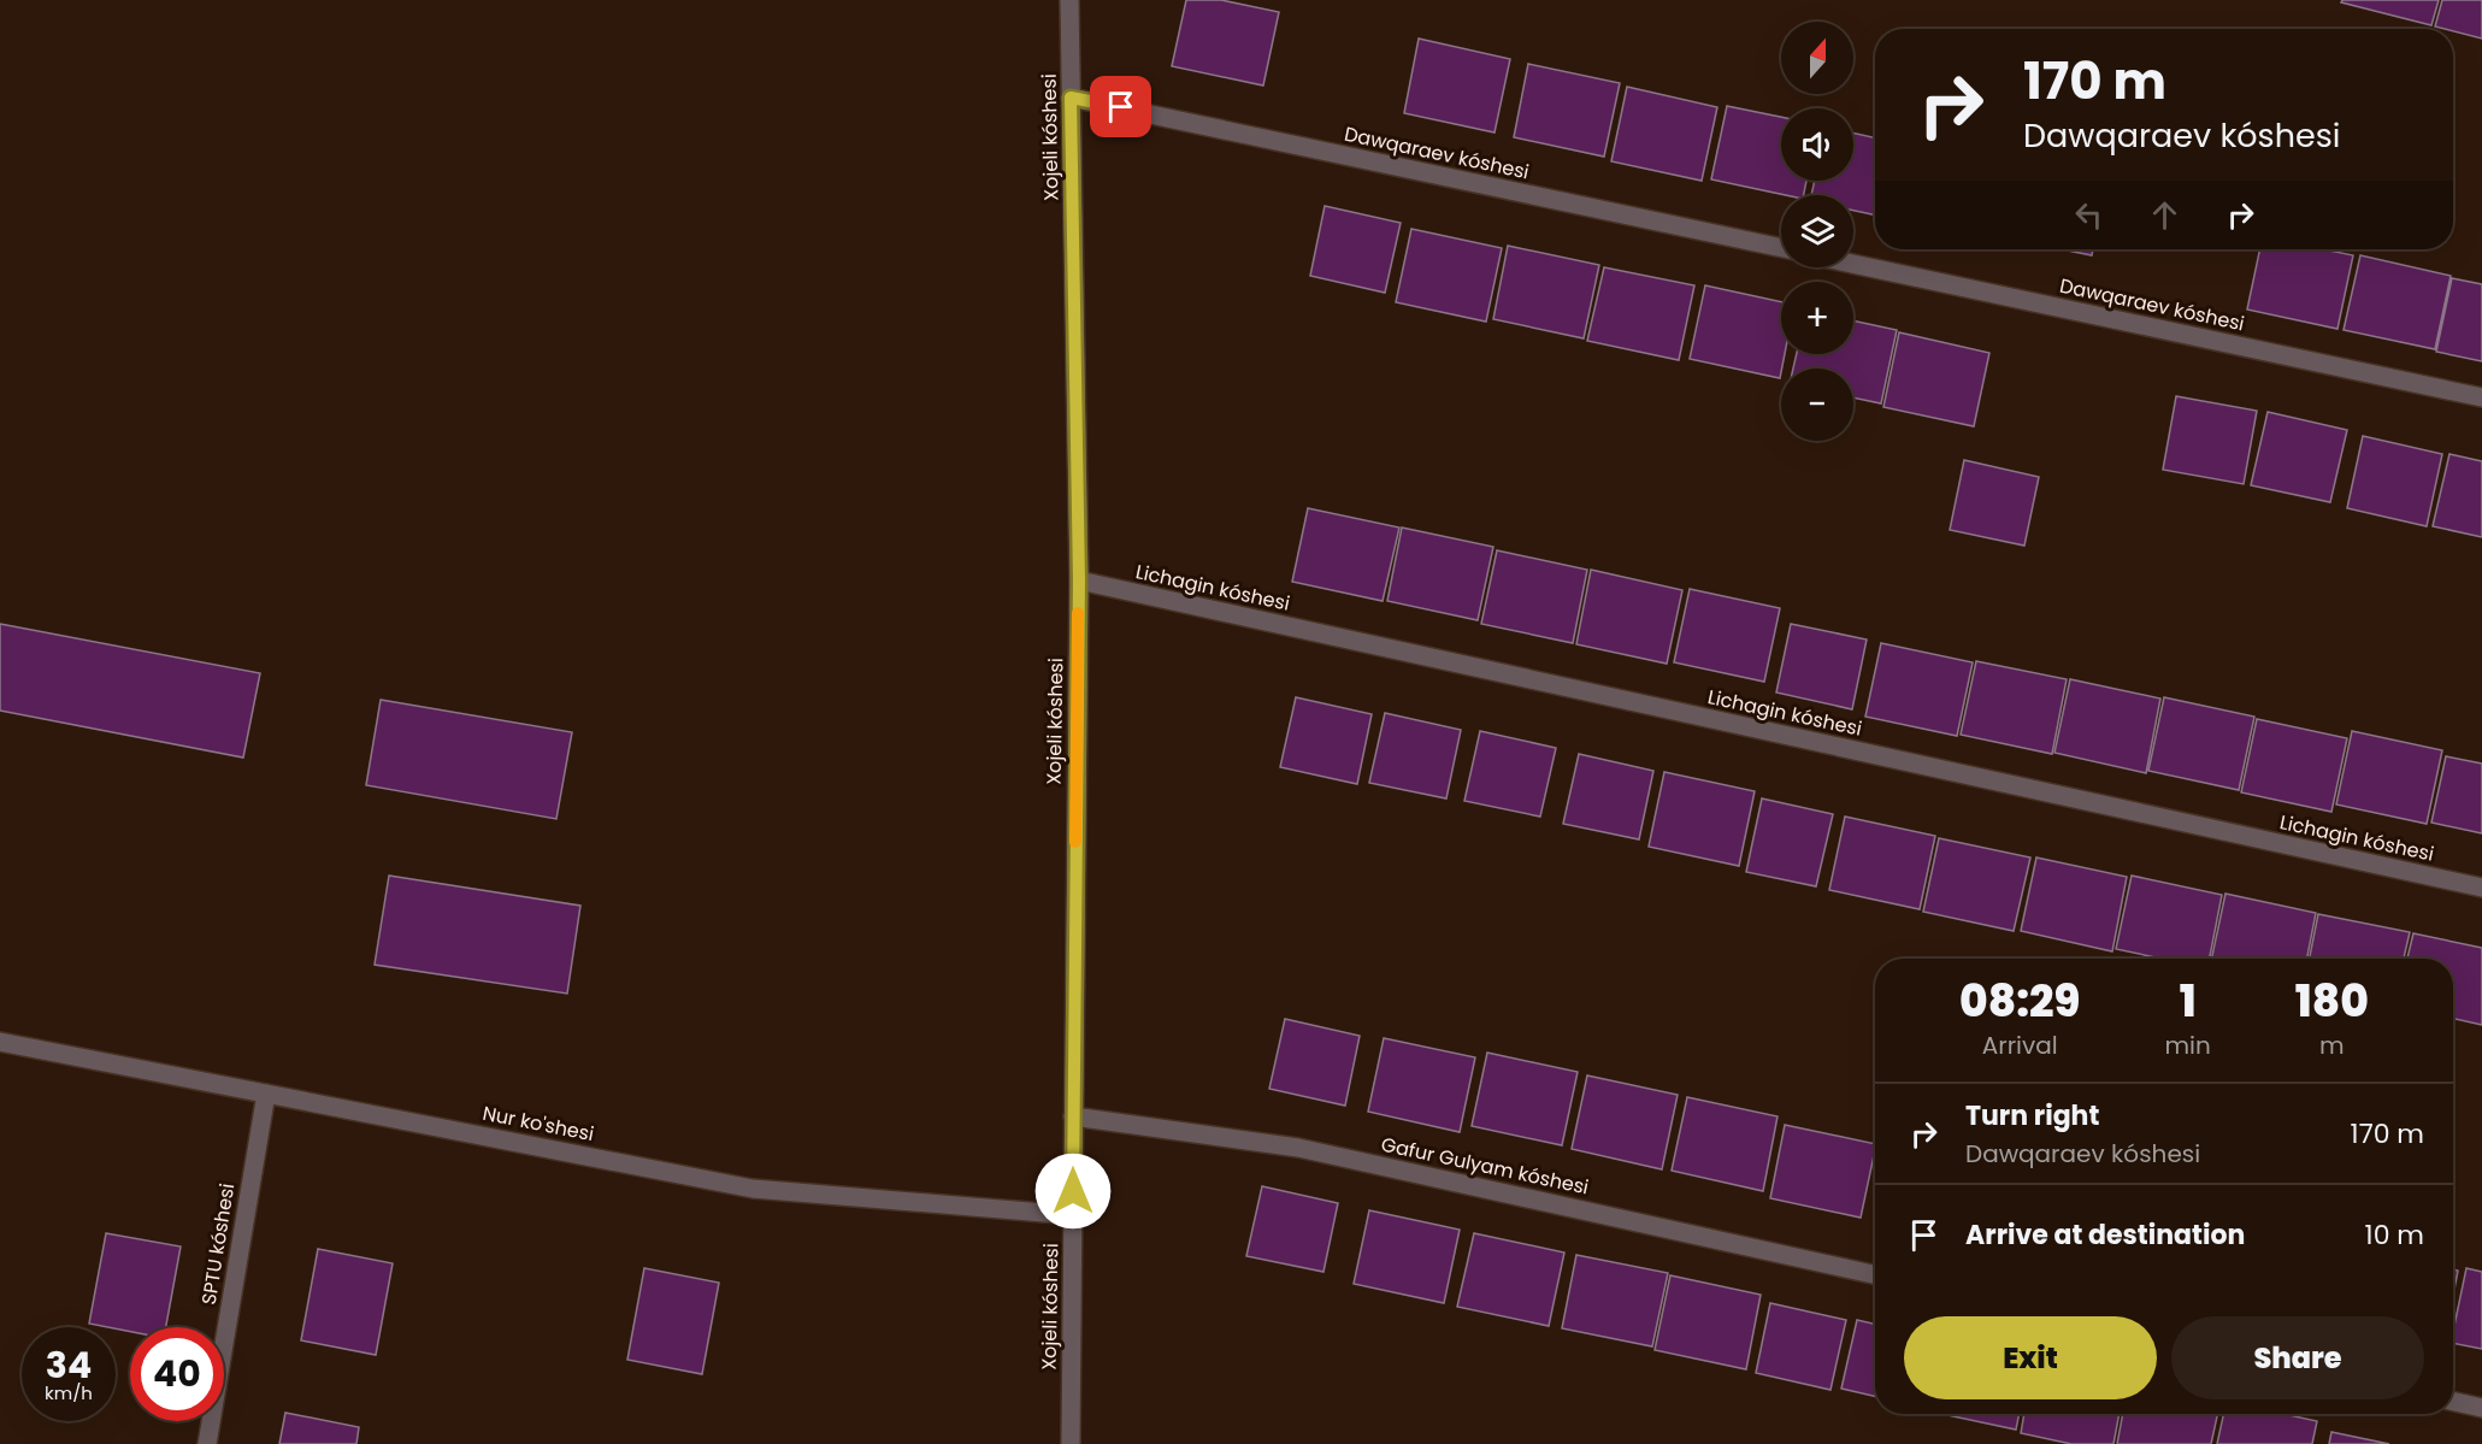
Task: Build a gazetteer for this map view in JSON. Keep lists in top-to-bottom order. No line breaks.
{"streets":{"street":["Xojeli kóshesi","Dawqaraev kóshesi","Lichagin kóshesi","Nur ko'shesi","Gafur Gulyam kóshesi","SPTU kóshesi"]},"crossings":[["Xojeli kóshesi","Dawqaraev kóshesi"],["Xojeli kóshesi","Lichagin kóshesi"],["Xojeli kóshesi","Nur ko'shesi"],["Xojeli kóshesi","Gafur Gulyam kóshesi"],["Nur ko'shesi","SPTU kóshesi"]],"north":"top","page":{"map_buttons":["+","−"],"turn":["170 m","Dawqaraev kóshesi"],"eta":["08:29","Arrival","1","min","180","m"],"list":[{"name":"Turn right","note":"Dawqaraev kóshesi","value":"170 m"},{"name":"Arrive at destination","value":"10 m"}],"buttons":["Exit","Share"],"speed":"34 km/h","limit":"40"}}
